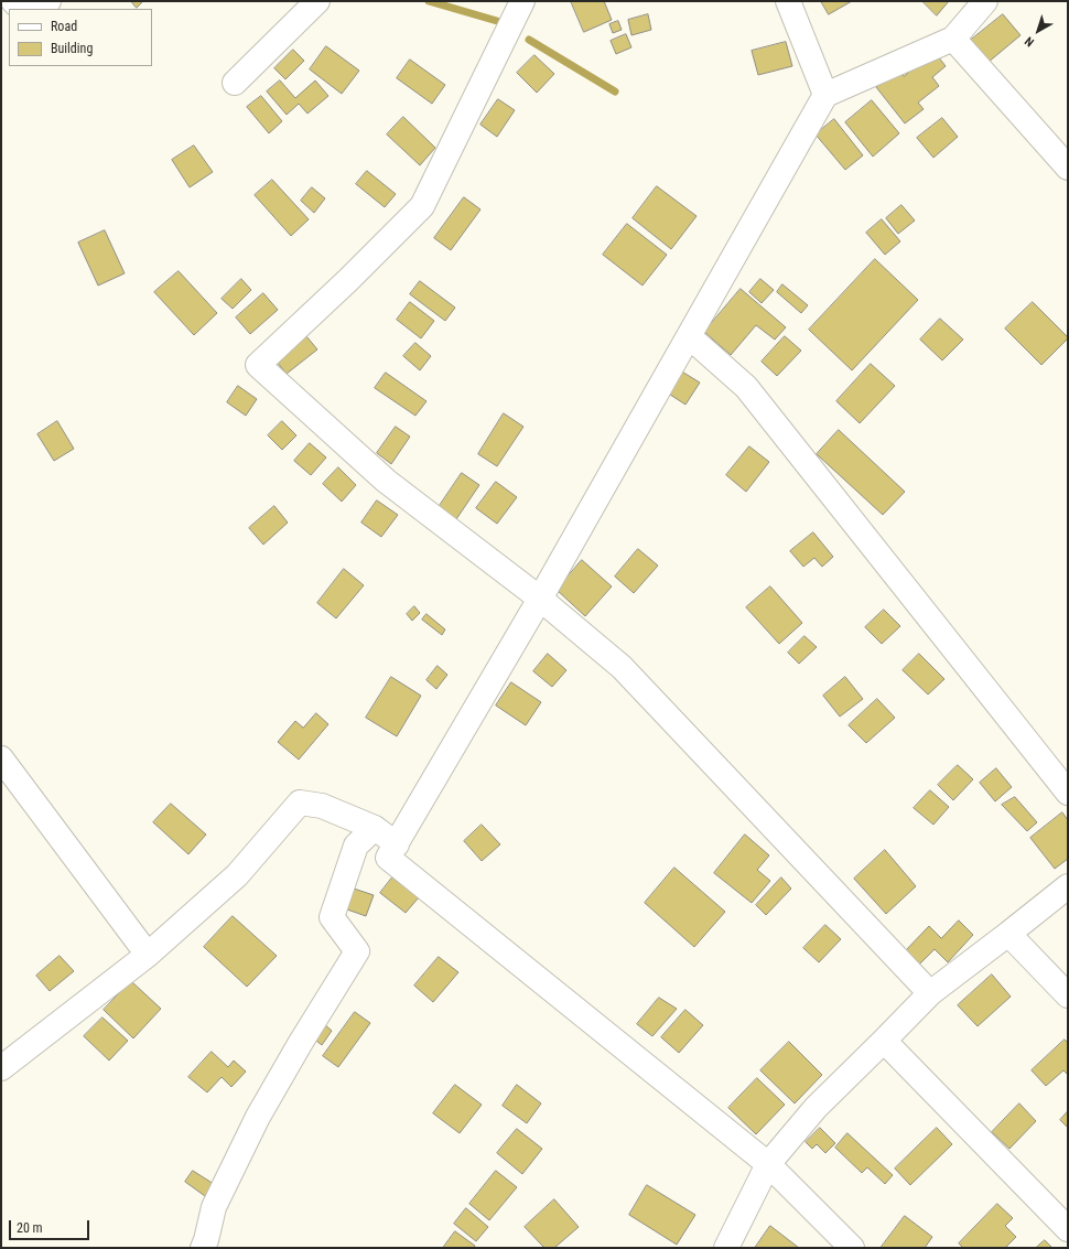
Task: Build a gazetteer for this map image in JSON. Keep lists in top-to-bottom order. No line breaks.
{"legend":["Road","Building"],"scale_bar":"20 m","north":"bottom left"}
